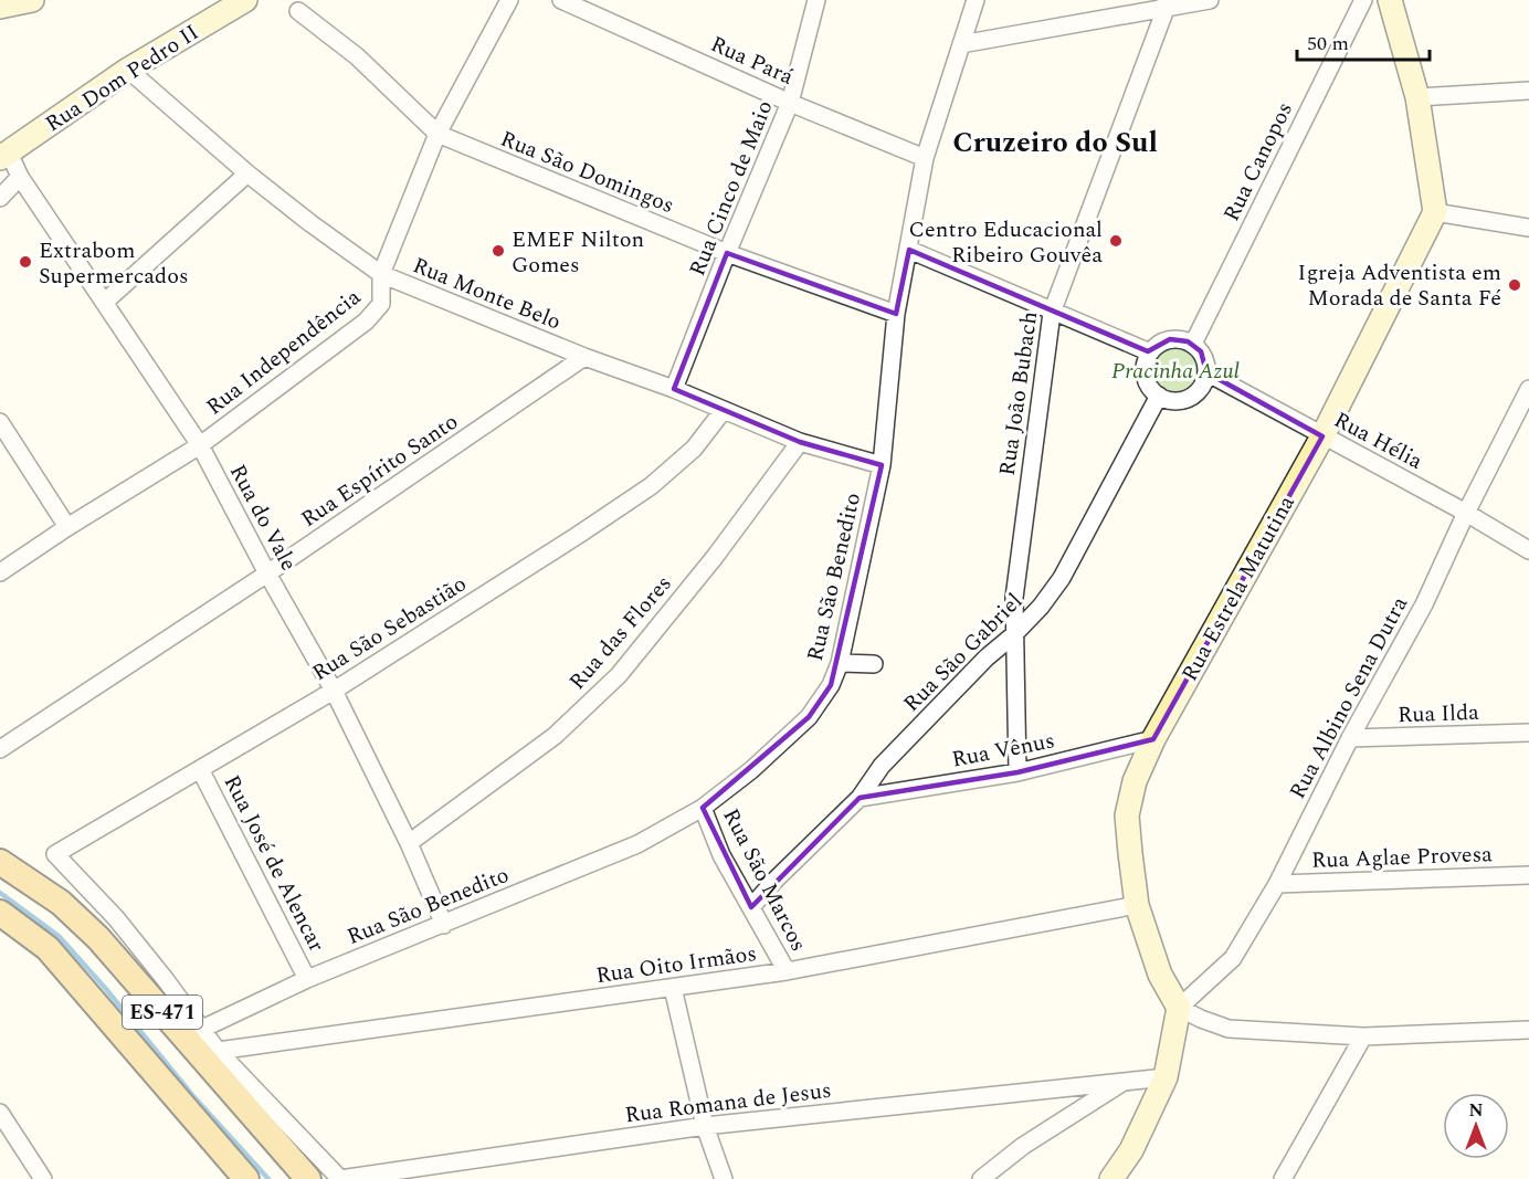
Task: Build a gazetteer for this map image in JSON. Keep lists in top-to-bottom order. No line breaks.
{"streets":{"main road":["ES-471"],"street":["Rua Pará","Rua Dom Pedro II","Rua Canopos","Rua São Domingos","Rua Cinco de Maio","Rua Monte Belo","Rua Independência","Rua João Bubach","Rua Hélia","Rua Espírito Santo","Rua do Vale","Rua São Benedito","Rua Estrela Matutina","Rua São Sebastião","Rua das Flores","Rua São Gabriel","Rua Albino Sena Dutra","Rua Ilda","Rua Vênus","Rua Aglae Provesa","Rua José de Alencar","Rua São Marcos","Rua Oito Irmãos","Rua Romana de Jesus"]},"crossings":[["Rua Pará","Rua Cinco de Maio"],["Rua Pará","Rua São Benedito"],["Rua Dom Pedro II","Rua Monte Belo"],["Rua Dom Pedro II","Rua do Vale"],["Rua Canopos","Rua Hélia"],["Rua Canopos","Rua São Gabriel"],["Rua São Domingos","Rua Cinco de Maio"],["Rua São Domingos","Rua Independência"],["Rua São Domingos","Rua São Benedito"],["Rua Cinco de Maio","Rua Monte Belo"],["Rua Monte Belo","Rua Independência"],["Rua Monte Belo","Rua Espírito Santo"],["Rua Monte Belo","Rua São Benedito"],["Rua Monte Belo","Rua São Sebastião"],["Rua Monte Belo","Rua das Flores"],["Rua Independência","Rua do Vale"],["Rua João Bubach","Rua São Gabriel"],["Rua João Bubach","Rua Vênus"],["Rua Hélia","Rua Estrela Matutina"],["Rua Hélia","Rua São Gabriel"],["Rua Hélia","Rua Albino Sena Dutra"],["Rua Espírito Santo","Rua do Vale"],["Rua do Vale","Rua São Benedito"],["Rua do Vale","Rua São Sebastião"],["Rua do Vale","Rua das Flores"],["Rua São Benedito","Rua São Sebastião"],["Rua São Benedito","Rua José de Alencar"],["Rua São Benedito","Rua São Marcos"],["Rua Estrela Matutina","Rua Albino Sena Dutra"],["Rua Estrela Matutina","Rua Vênus"],["Rua Estrela Matutina","Rua Oito Irmãos"],["Rua São Sebastião","Rua José de Alencar"],["Rua São Gabriel","Rua Vênus"],["Rua São Gabriel","Rua São Marcos"],["Rua Albino Sena Dutra","Rua Ilda"],["Rua Albino Sena Dutra","Rua Aglae Provesa"],["Rua São Marcos","Rua Oito Irmãos"]],"districts":["Cruzeiro do Sul"],"parks":["Pracinha Azul"],"places":["Centro Educacional Ribeiro Gouvêa","EMEF Nilton Gomes","Extrabom Supermercados","Igreja Adventista em Morada de Santa Fé"],"scale_bar":"50 m","north":"top"}
